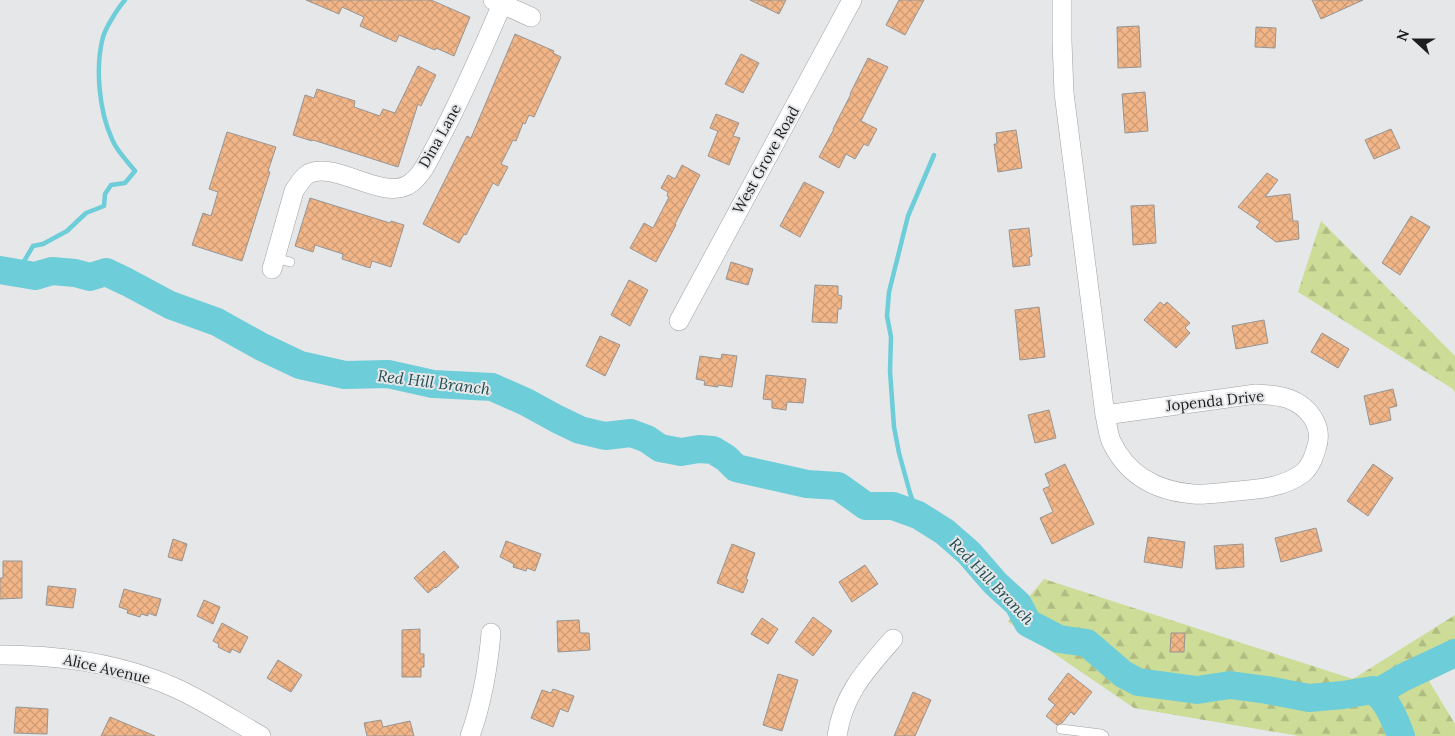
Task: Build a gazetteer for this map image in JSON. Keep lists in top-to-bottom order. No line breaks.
{"streets":{"street":["Dina Lane","West Grove Road","Jopenda Drive","Alice Avenue"]},"water":["Red Hill Branch"],"north":"left"}
